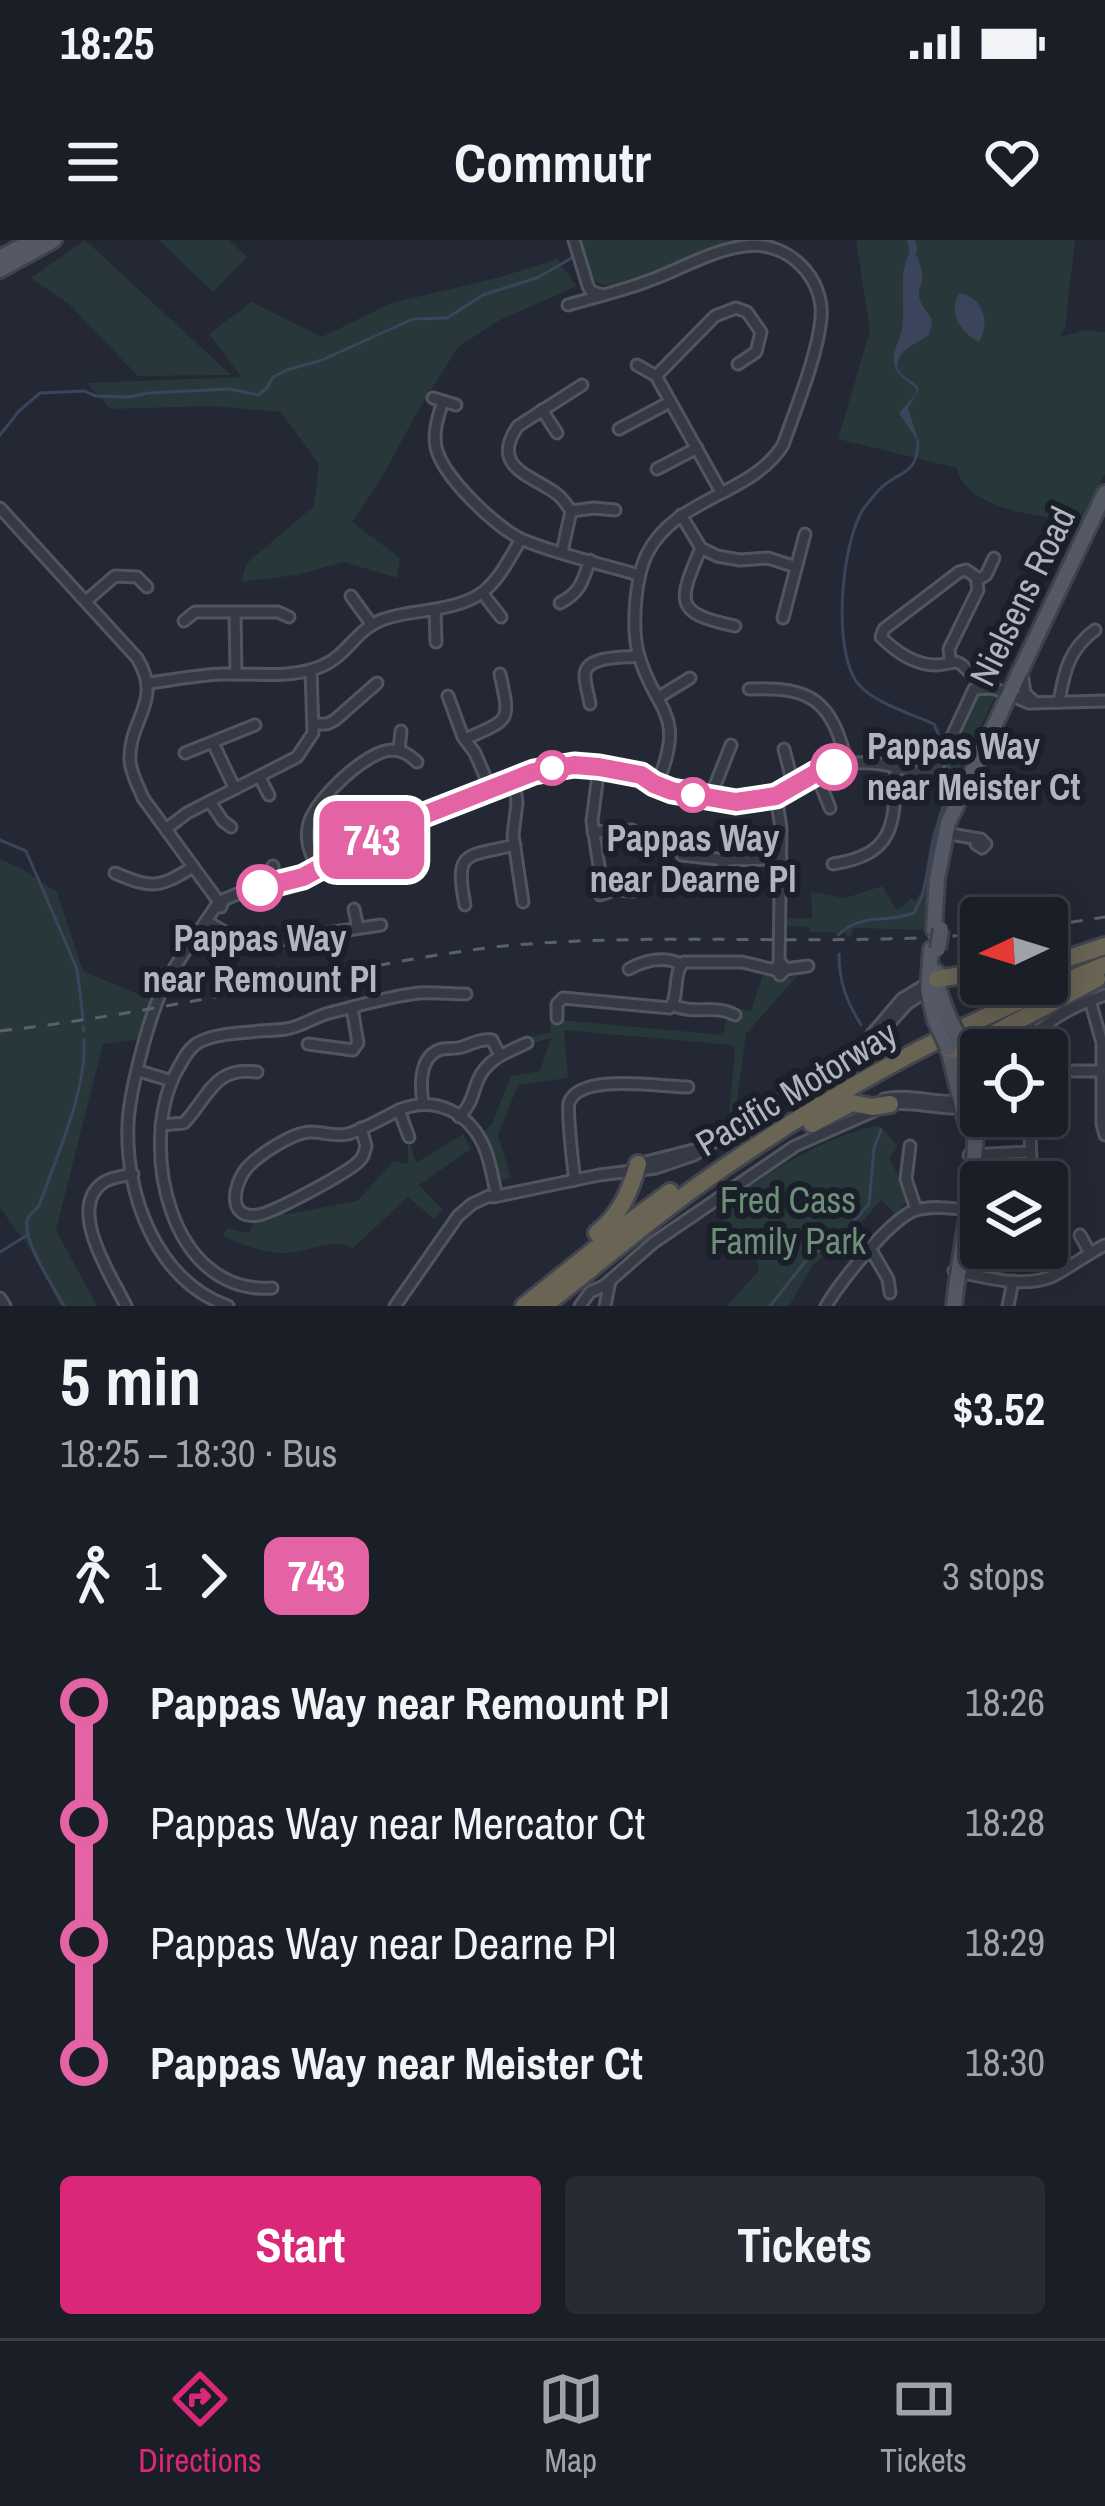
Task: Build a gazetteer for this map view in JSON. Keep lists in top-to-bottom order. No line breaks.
{"streets":{"highway":["Pacific Motorway"],"main road":["Nielsens Road"]},"parks":["Fred Cass Family Park"],"places":["Pappas Way near Meister Ct","Pappas Way near Dearne Pl","Pappas Way near Remount Pl"],"lines":["bus line 743"],"north":"left","page":{"status":"18:25","header":"Commutr","on_map":"743","heading":["5 min","18:25 – 18:30 · Bus","$3.52"],"legs":["1","743","3 stops"],"list":[{"name":"Pappas Way near Remount Pl","value":"18:26"},{"name":"Pappas Way near Mercator Ct","value":"18:28"},{"name":"Pappas Way near Dearne Pl","value":"18:29"},{"name":"Pappas Way near Meister Ct","value":"18:30"}],"buttons":["Start","Tickets"],"tabs":["Directions","Map","Tickets"]}}
